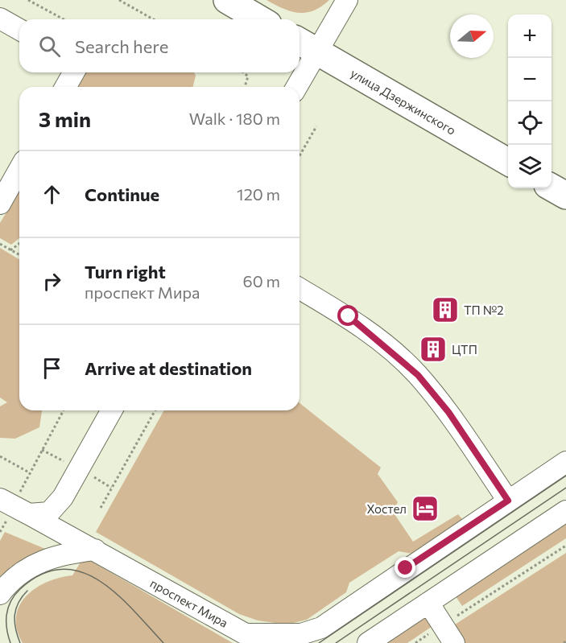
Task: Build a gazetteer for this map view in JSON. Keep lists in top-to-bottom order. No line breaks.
{"streets":{"main road":["улица Дзержинского"],"street":["проспект Мира"]},"places":{"building":["ТП №2","ЦТП"],"hotel":["Хостел"]},"north":"right","page":{"map_buttons":["+","−"],"search":"Search here","heading":["3 min","Walk · 180 m"],"list":[["Continue","120 m"],["Turn right","проспект Мира","60 m"],"Arrive at destination"]}}
